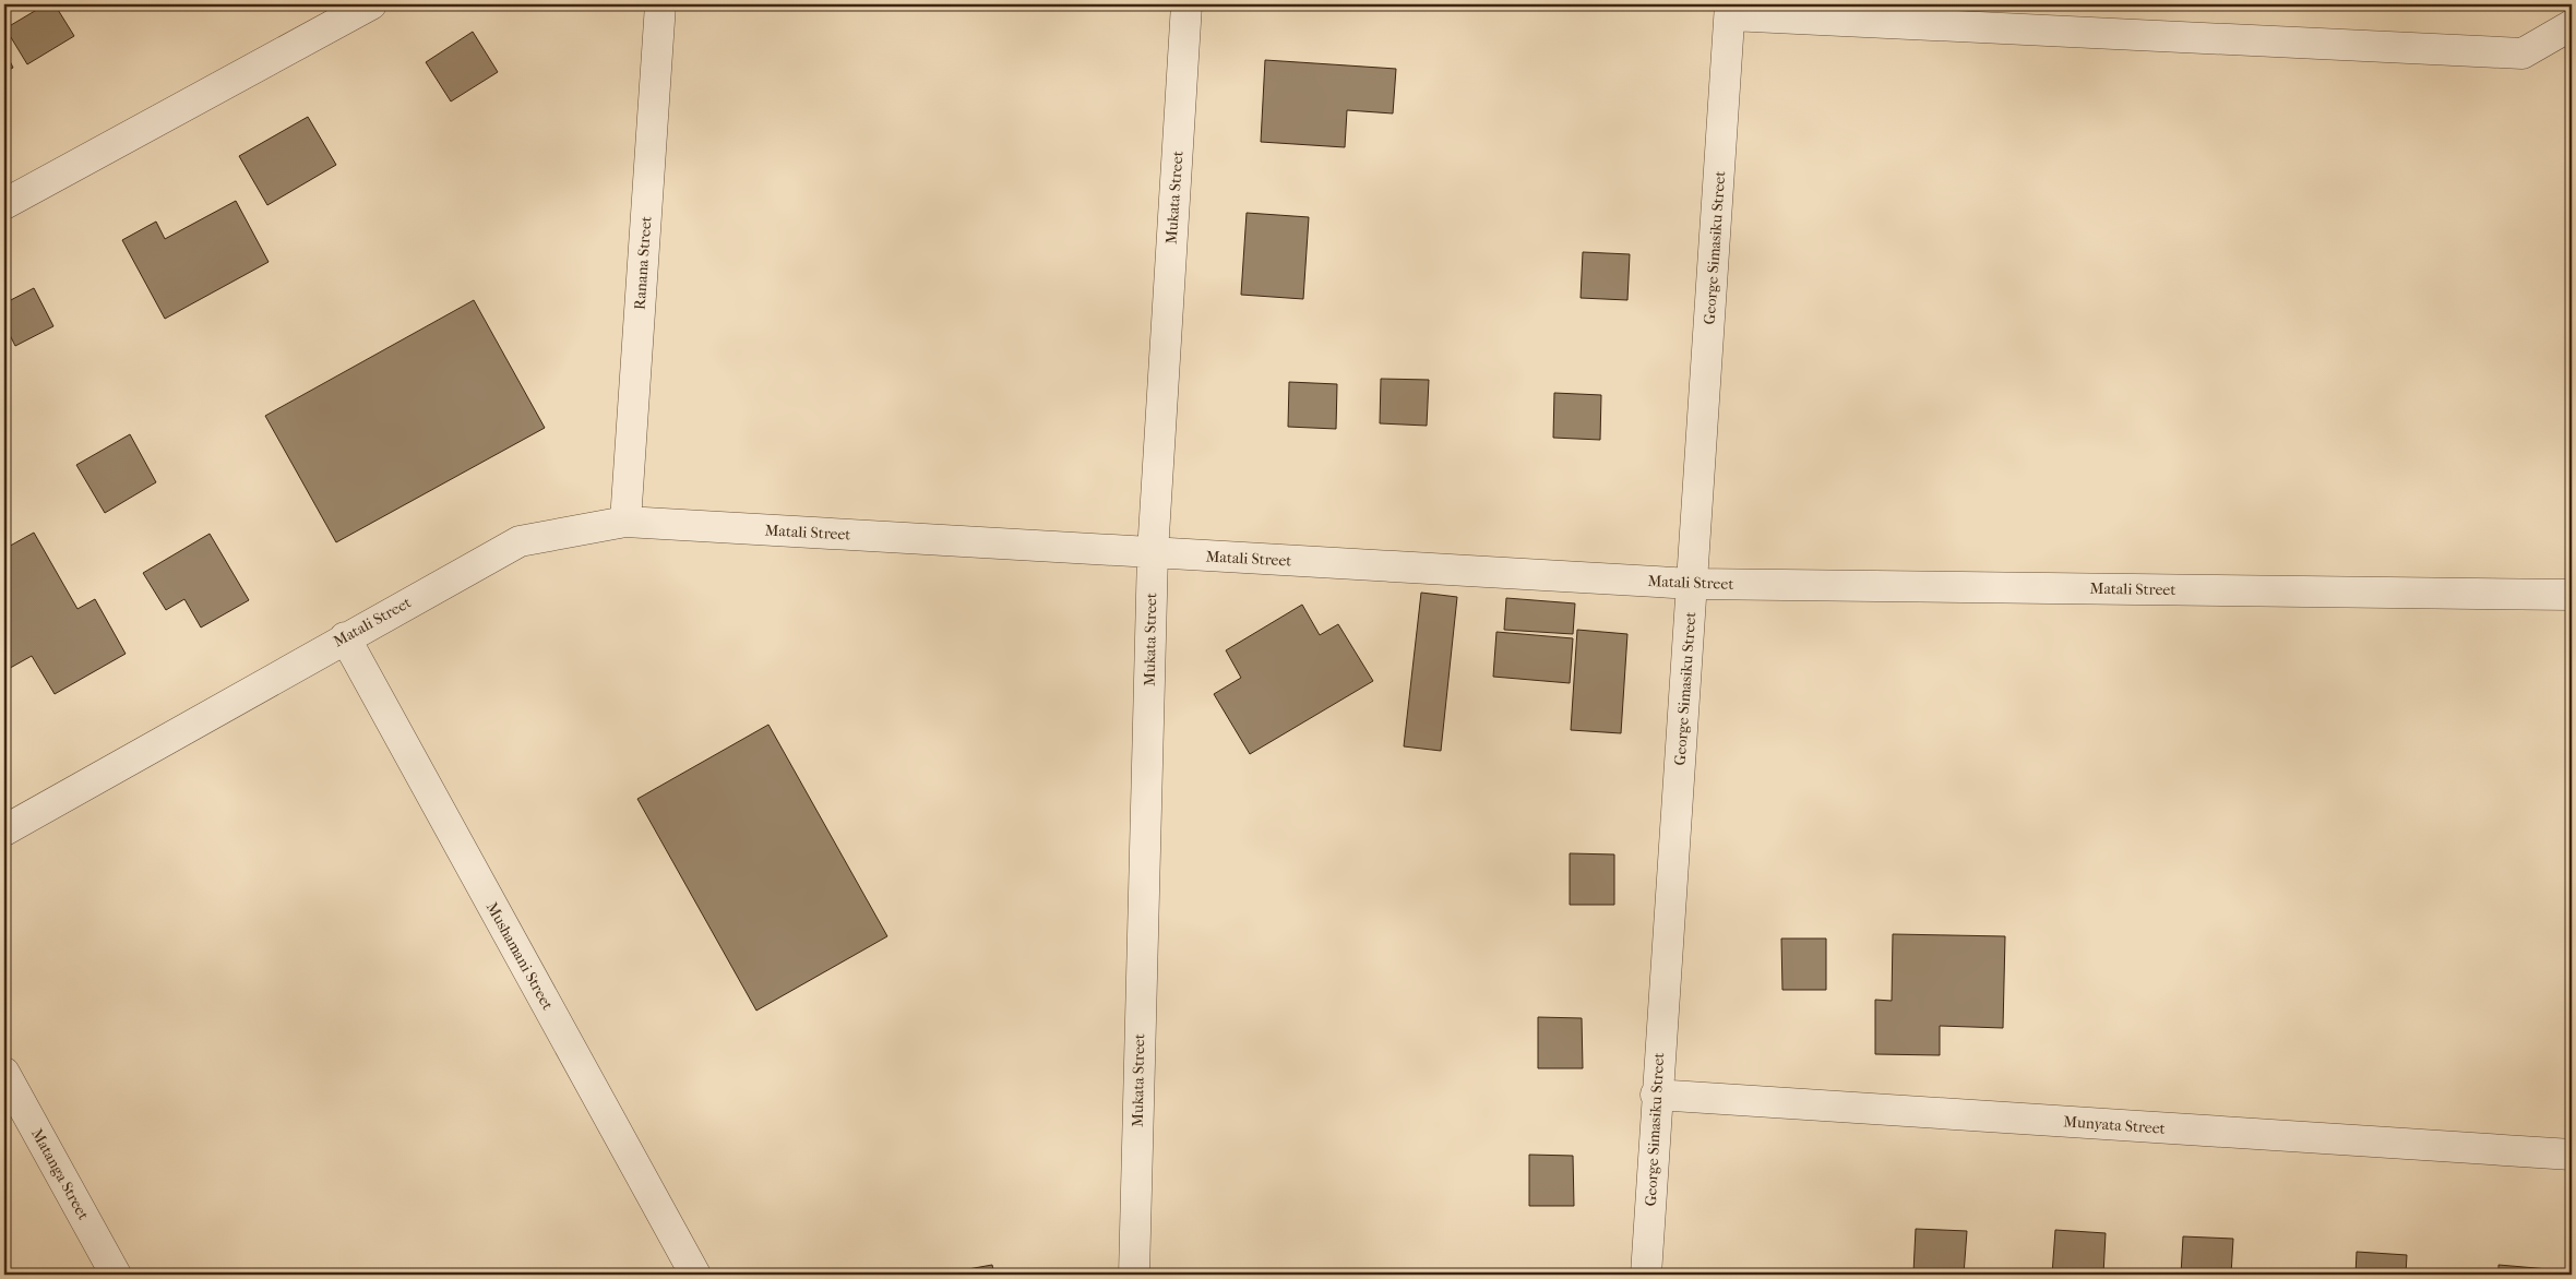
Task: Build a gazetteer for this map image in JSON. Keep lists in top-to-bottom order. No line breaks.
{"streets":{"street":["Mukata Street","George Simasiku Street","Ranana Street","Matali Street","Mushamani Street","Munyata Street","Matanga Street"]},"crossings":[["Mukata Street","Matali Street"],["George Simasiku Street","Matali Street"],["George Simasiku Street","Munyata Street"],["Ranana Street","Matali Street"],["Matali Street","Mushamani Street"]]}
